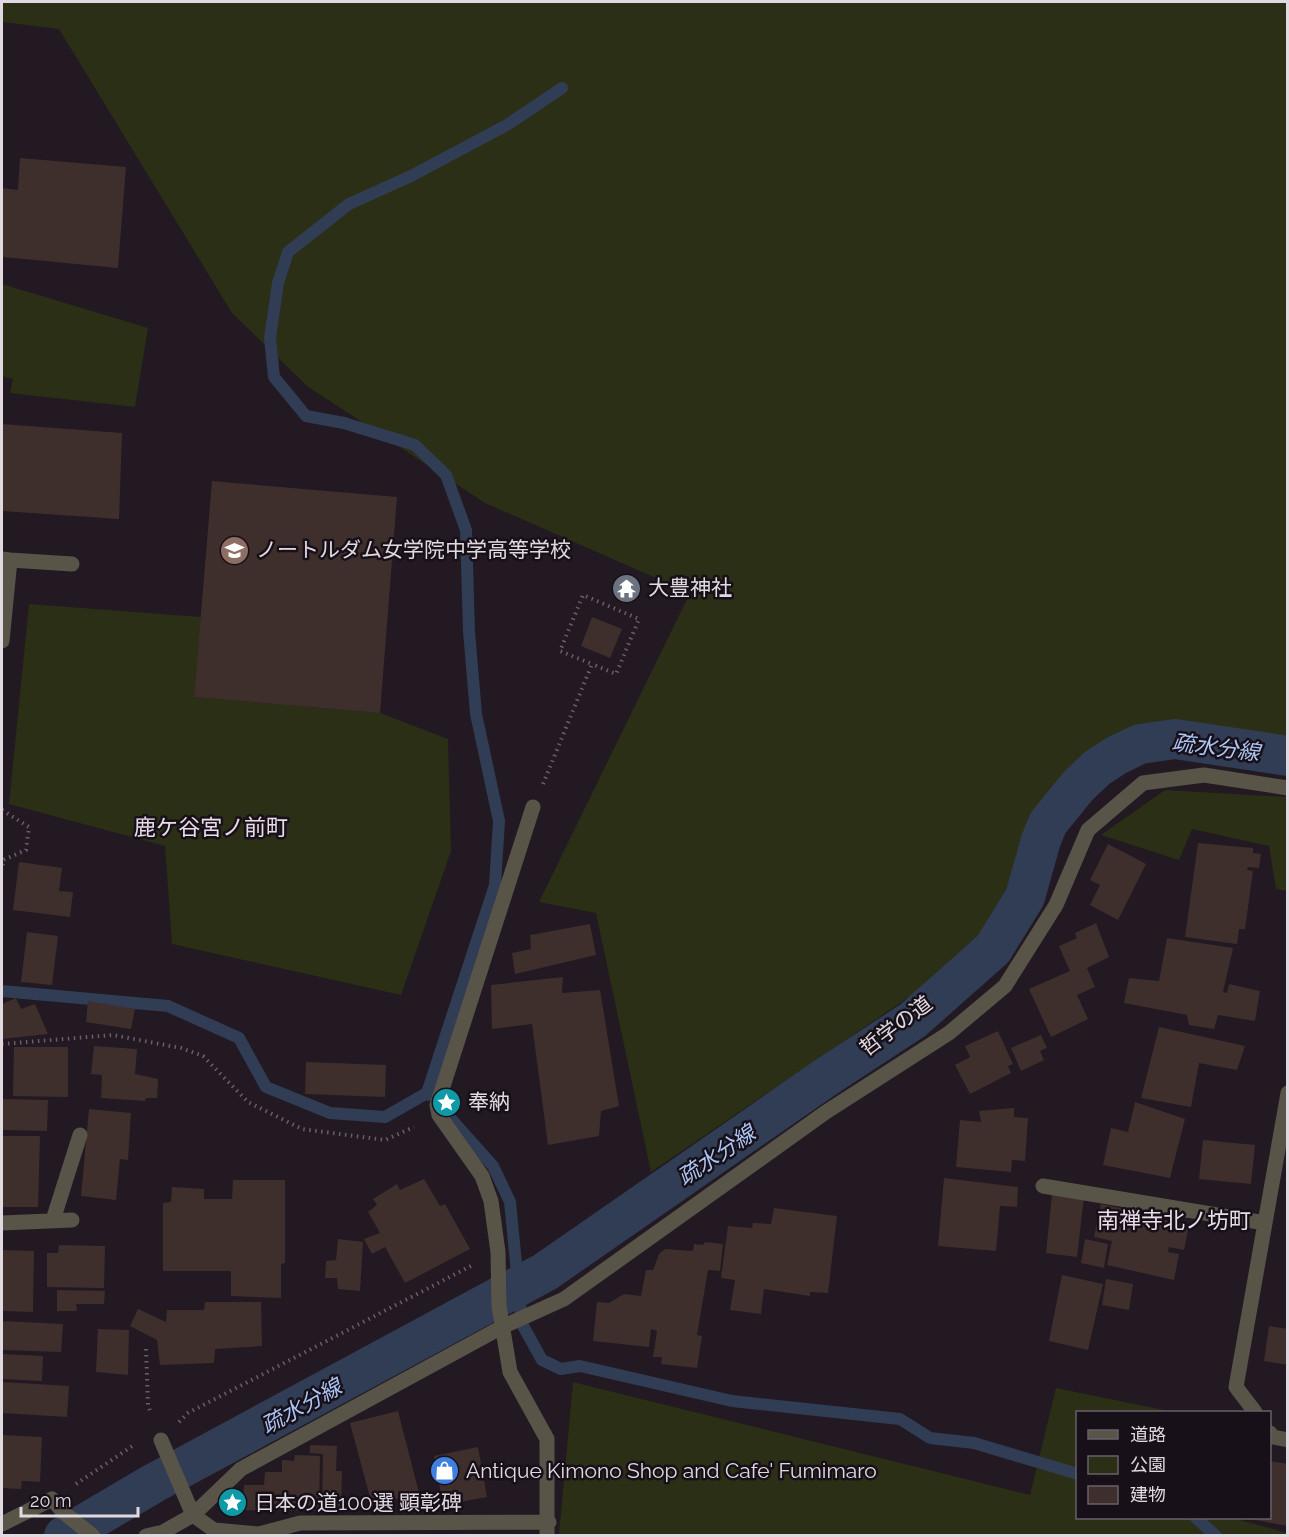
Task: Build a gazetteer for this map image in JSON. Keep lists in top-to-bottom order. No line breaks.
{"districts":["鹿ケ谷宮ノ前町","南禅寺北ノ坊町"],"water":["疏水分線"],"places":{"school or university":["ノートルダム女学院中学高等学校"],"temple":["大豊神社"],"place":["奉納","日本の道100選 顕彰碑"],"shop":["Antique Kimono Shop and Cafe' Fumimaro"]},"legend":["道路","公園","建物"],"scale_bar":"20 m"}
